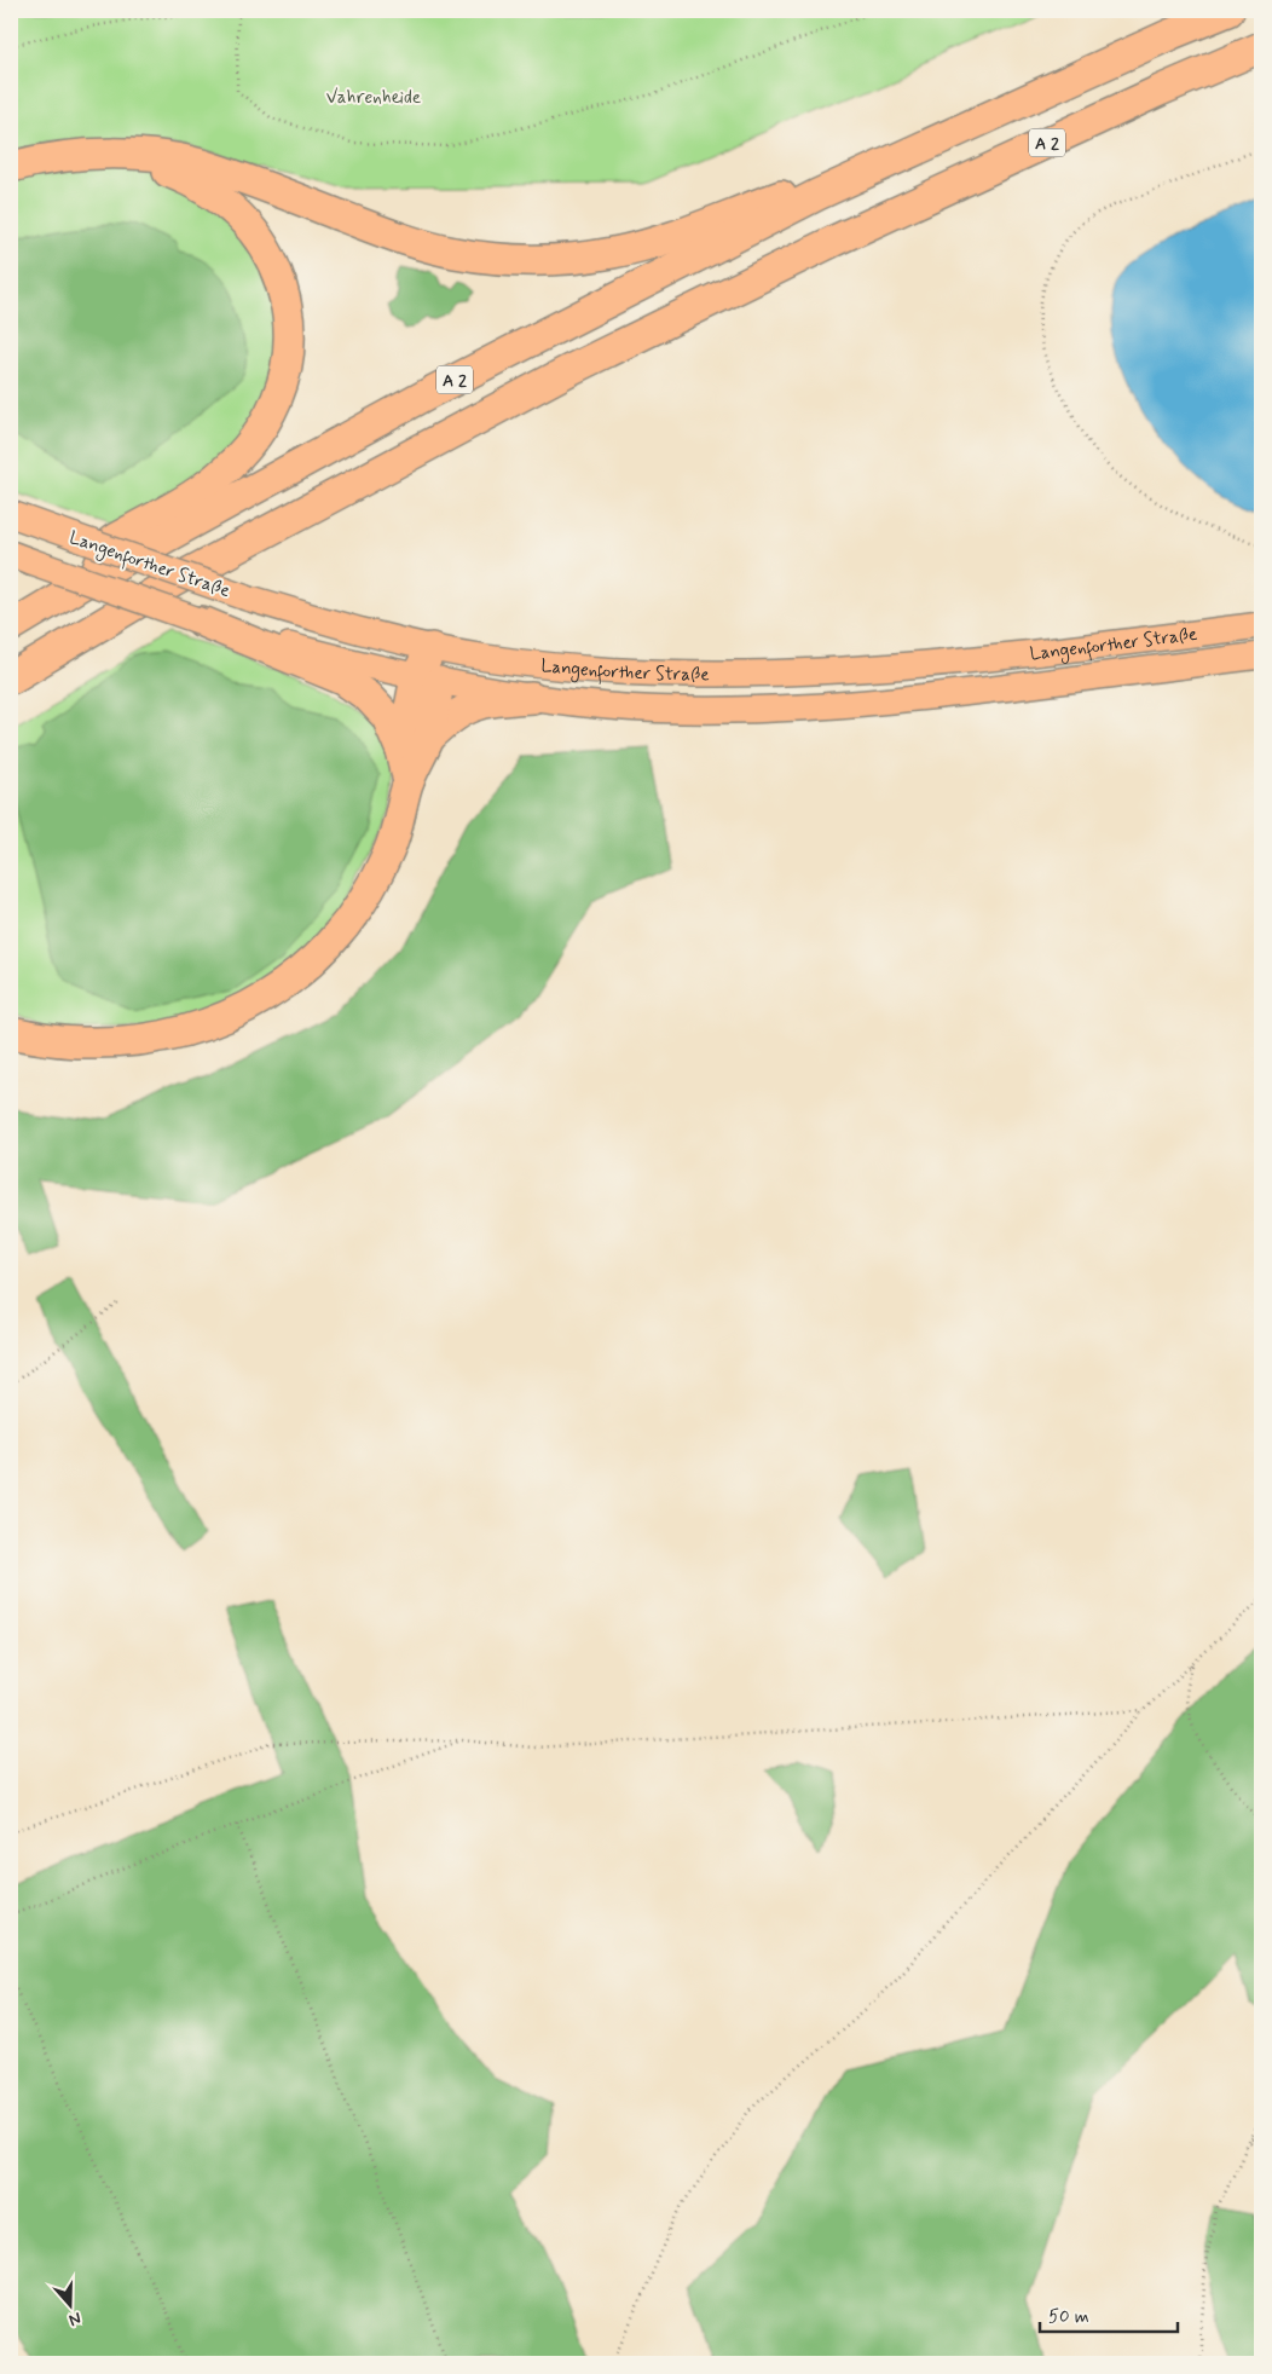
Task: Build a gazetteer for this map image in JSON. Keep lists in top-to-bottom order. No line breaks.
{"streets":{"highway":["A 2"],"main road":["Langenforther Straße"]},"parks":["Vahrenheide"],"scale_bar":"50 m","north":"bottom"}
